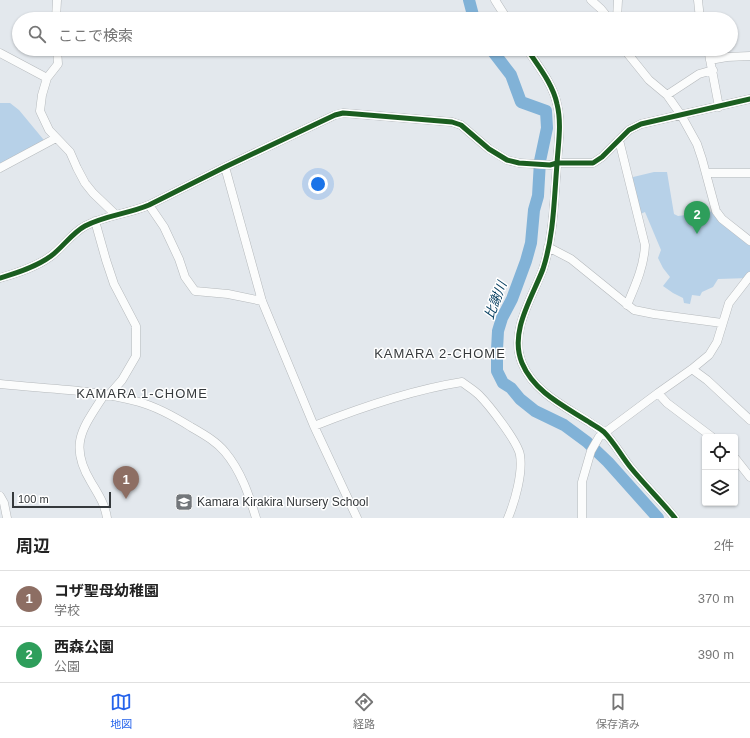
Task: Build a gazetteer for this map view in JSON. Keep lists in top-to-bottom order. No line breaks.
{"districts":["KAMARA 2-CHOME","KAMARA 1-CHOME"],"water":["比謝川"],"places":{"school or university":["Kamara Kirakira Nursery School"]},"scale_bar":"100 m","page":{"search":"ここで検索","pins":["2","1"],"scale":"100 m","heading":["周辺","2件"],"list":[{"mark":"1","name":"コザ聖母幼稚園","note":"学校","value":"370 m"},{"mark":"2","name":"西森公園","note":"公園","value":"390 m"}],"nav":["地図","経路","保存済み"]}}
